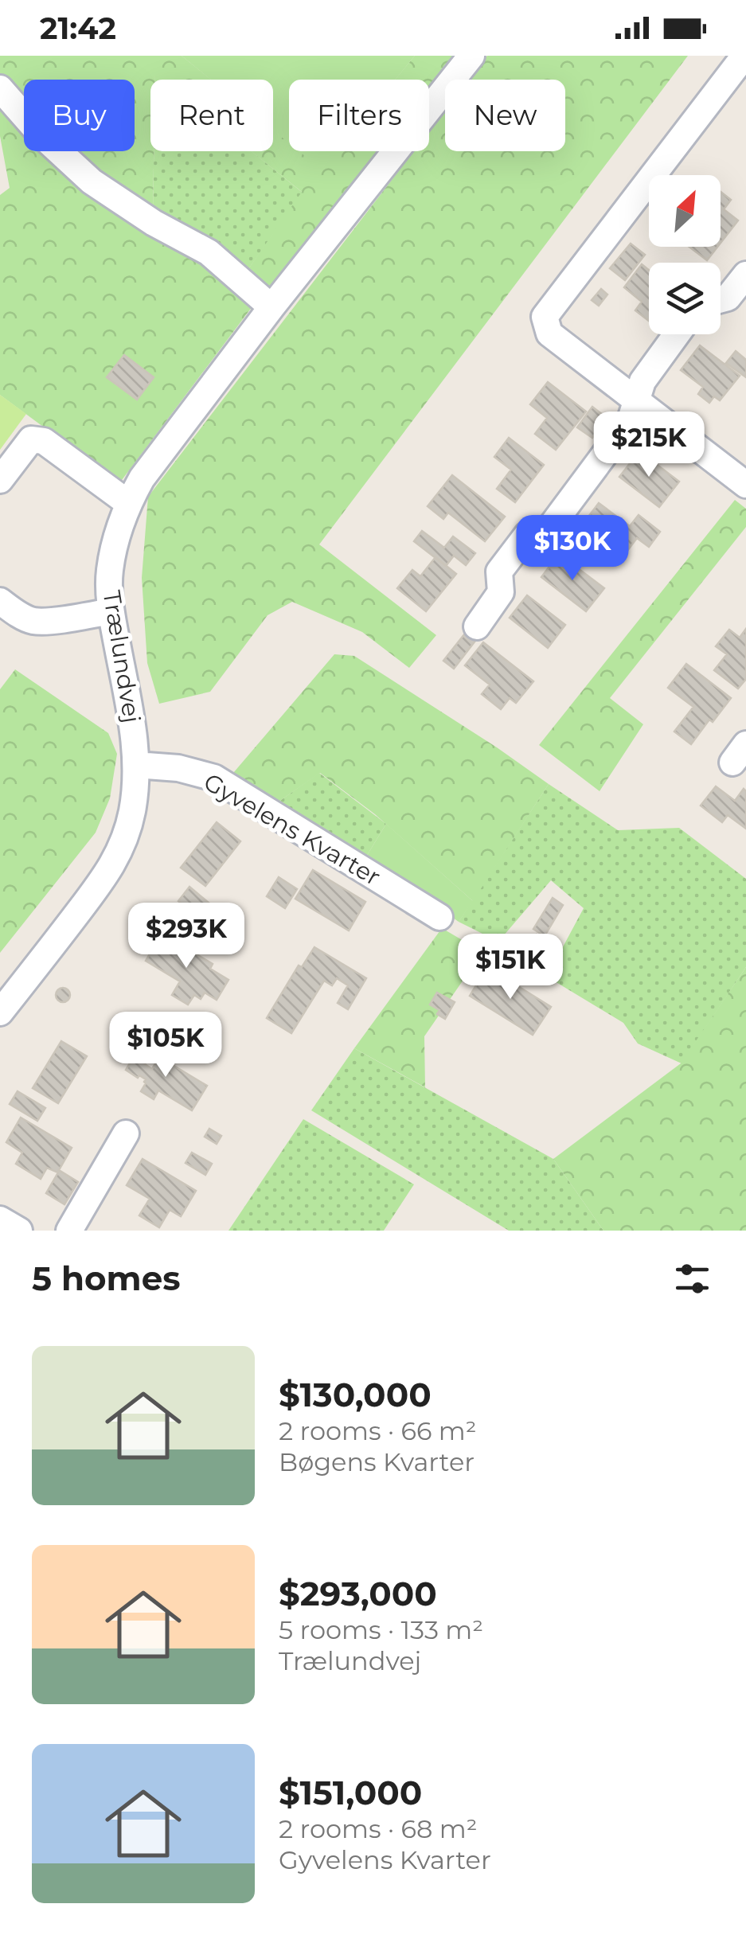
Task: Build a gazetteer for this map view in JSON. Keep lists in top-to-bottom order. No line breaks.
{"streets":{"street":["Trælundvej","Gyvelens Kvarter"]},"crossings":[["Trælundvej","Gyvelens Kvarter"]],"north":"top right","page":{"status":"21:42","chip":["Buy","Rent","Filters","New"],"price":["$215K","$130K","$293K","$151K","$105K"],"heading":"5 homes","list":[{"name":"$130,000","note":"2 rooms · 66 m² · Bøgens Kvarter"},{"name":"$293,000","note":"5 rooms · 133 m² · Trælundvej"},{"name":"$151,000","note":"2 rooms · 68 m² · Gyvelens Kvarter"}]}}
